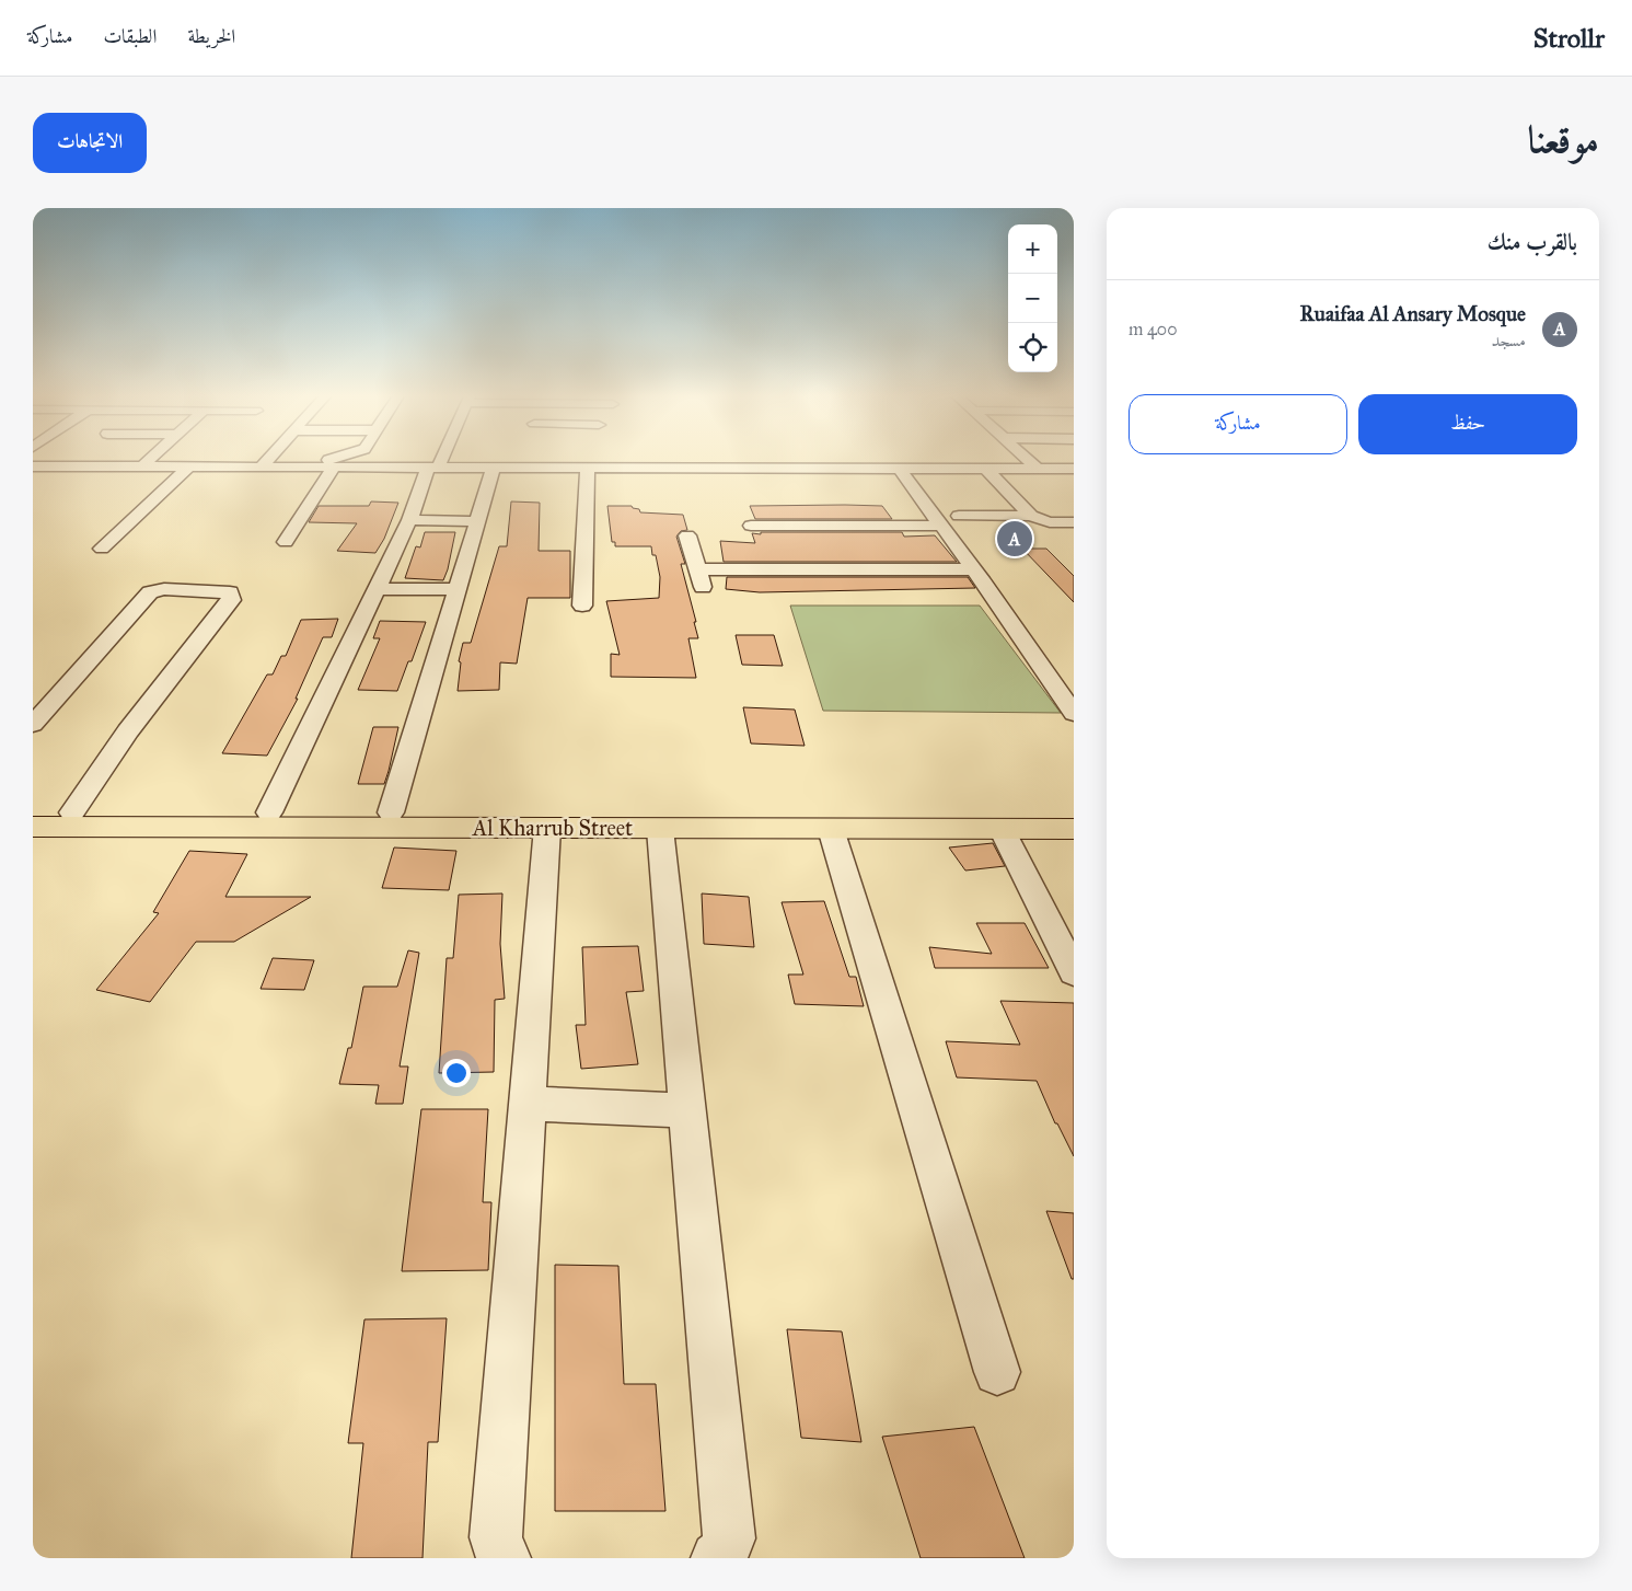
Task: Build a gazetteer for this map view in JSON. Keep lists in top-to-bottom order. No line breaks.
{"streets":{"main road":["Al Kharrub Street"]},"page":{"header":"Strollr","nav":["الخريطة","الطبقات","مشاركة"],"title":"موقعنا","buttons":["الاتجاهات",["حفظ","مشاركة"]],"heading":"بالقرب منك","map_buttons":["+","−"],"list":[{"mark":"A","name":"Ruaifaa Al Ansary Mosque","note":"مسجد","value":"400 m"}],"pins":"A"}}
